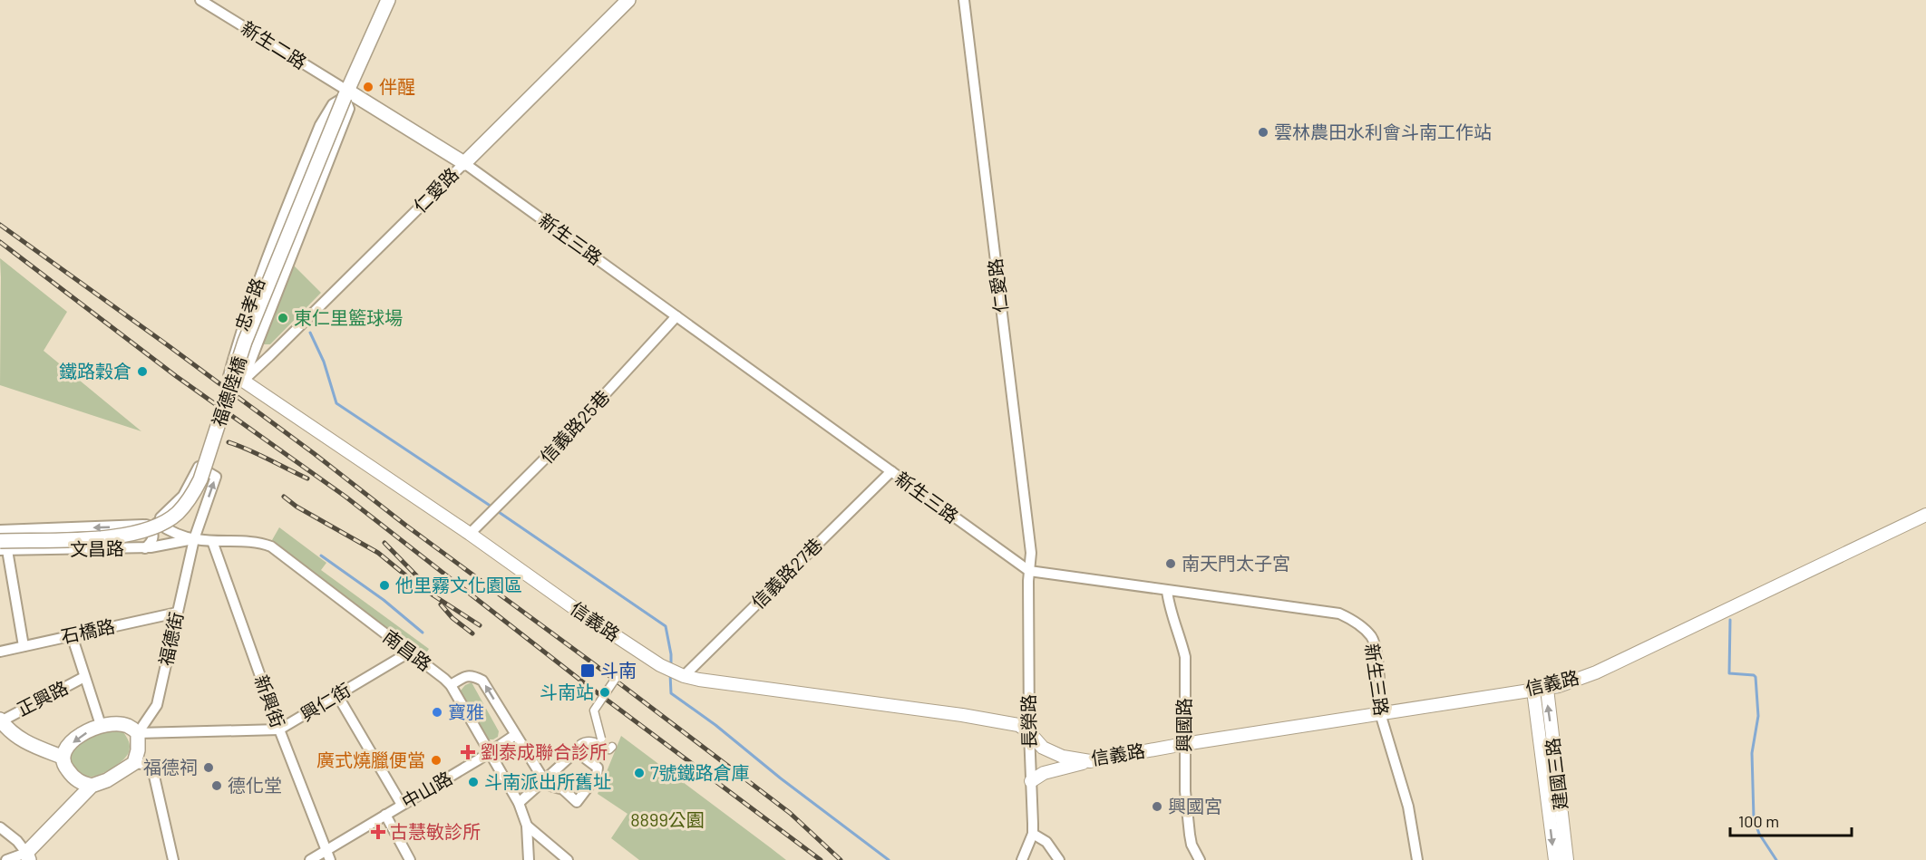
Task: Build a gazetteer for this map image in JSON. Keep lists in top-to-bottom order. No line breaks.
{"streets":{"main road":["仁愛路","新生三路","忠孝路","福德陸橋","福德街"],"street":["新生二路","信義路25巷","文昌路","信義路27巷","信義路","石橋路","南昌路","正興路","新興街","興仁街","長榮路","興國路","建國三路","中山路"]},"crossings":[["新生二路","新生三路"],["新生二路","忠孝路"],["新生二路","福德陸橋"],["仁愛路","新生三路"],["仁愛路","忠孝路"],["仁愛路","信義路"],["仁愛路","長榮路"],["新生三路","忠孝路"],["新生三路","福德陸橋"],["新生三路","信義路25巷"],["新生三路","信義路27巷"],["新生三路","信義路"],["新生三路","長榮路"],["新生三路","興國路"],["忠孝路","福德陸橋"],["忠孝路","信義路"],["福德陸橋","文昌路"],["信義路25巷","信義路"],["文昌路","福德街"],["文昌路","南昌路"],["信義路27巷","信義路"],["信義路","長榮路"],["信義路","興國路"],["信義路","建國三路"],["石橋路","福德街"],["福德街","南昌路"],["福德街","興仁街"],["南昌路","新興街"],["南昌路","興仁街"],["南昌路","中山路"],["新興街","興仁街"],["新興街","中山路"]],"parks":["8899公園"],"places":{"other":["伴醒","雲林農田水利會斗南工作站","東仁里籃球場","鐵路穀倉","南天門太子宮","他里霧文化園區","斗南站","寶雅","廣式燒臘便當","福德祠","7號鐵路倉庫","斗南派出所舊址","德化堂","興國宮"],"transit":["斗南"],"health":["劉泰成聯合診所","古慧敏診所"]},"scale_bar":"100 m"}
